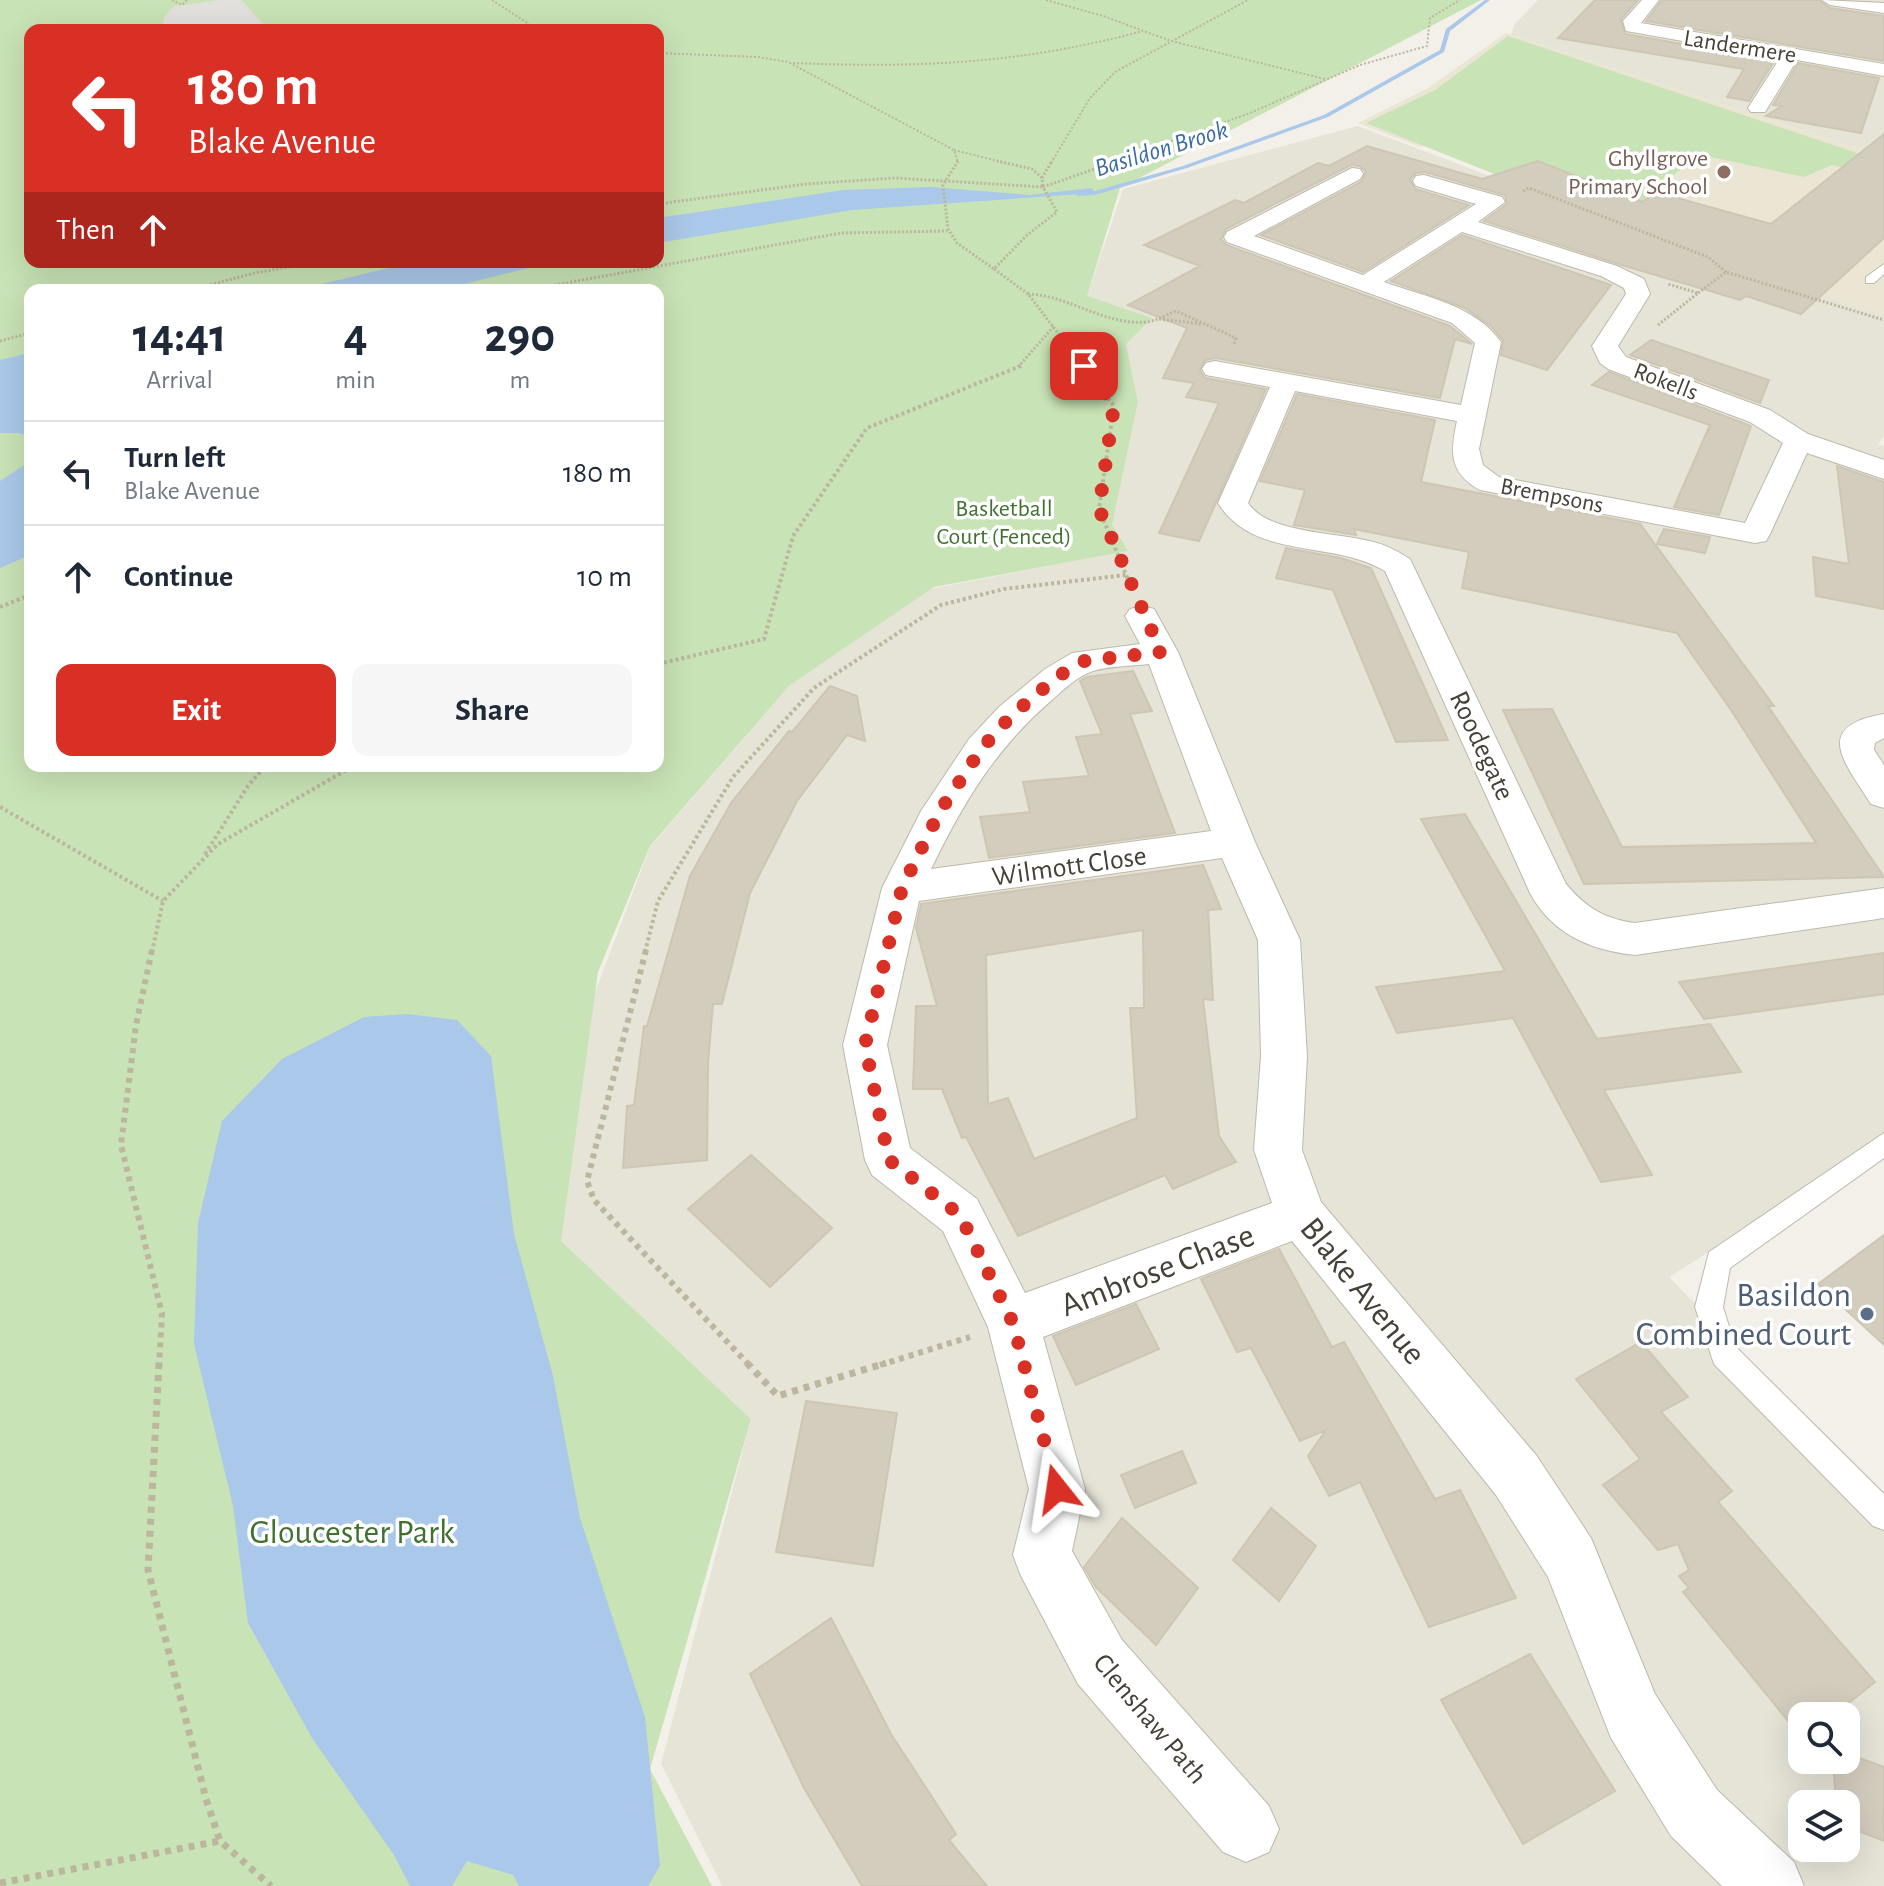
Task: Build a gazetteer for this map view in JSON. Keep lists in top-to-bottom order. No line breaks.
{"streets":{"street":["Landermere","Rokells","Brempsons","Roodegate","Wilmott Close","Ambrose Chase","Blake Avenue","Clenshaw Path"]},"crossings":[["Rokells","Brempsons"],["Wilmott Close","Blake Avenue"],["Wilmott Close","Clenshaw Path"],["Ambrose Chase","Blake Avenue"],["Ambrose Chase","Clenshaw Path"],["Blake Avenue","Clenshaw Path"]],"water":["Basildon Brook"],"parks":["Basketball Court (Fenced)","Gloucester Park"],"places":["Ghyllgrove Primary School","Basildon Combined Court"],"page":{"turn":["180 m","Blake Avenue"],"then":"Then","eta":["14:41","Arrival","4","min","290","m"],"list":[{"name":"Turn left","note":"Blake Avenue","value":"180 m"},{"name":"Continue","value":"10 m"}],"buttons":["Exit","Share"]}}
